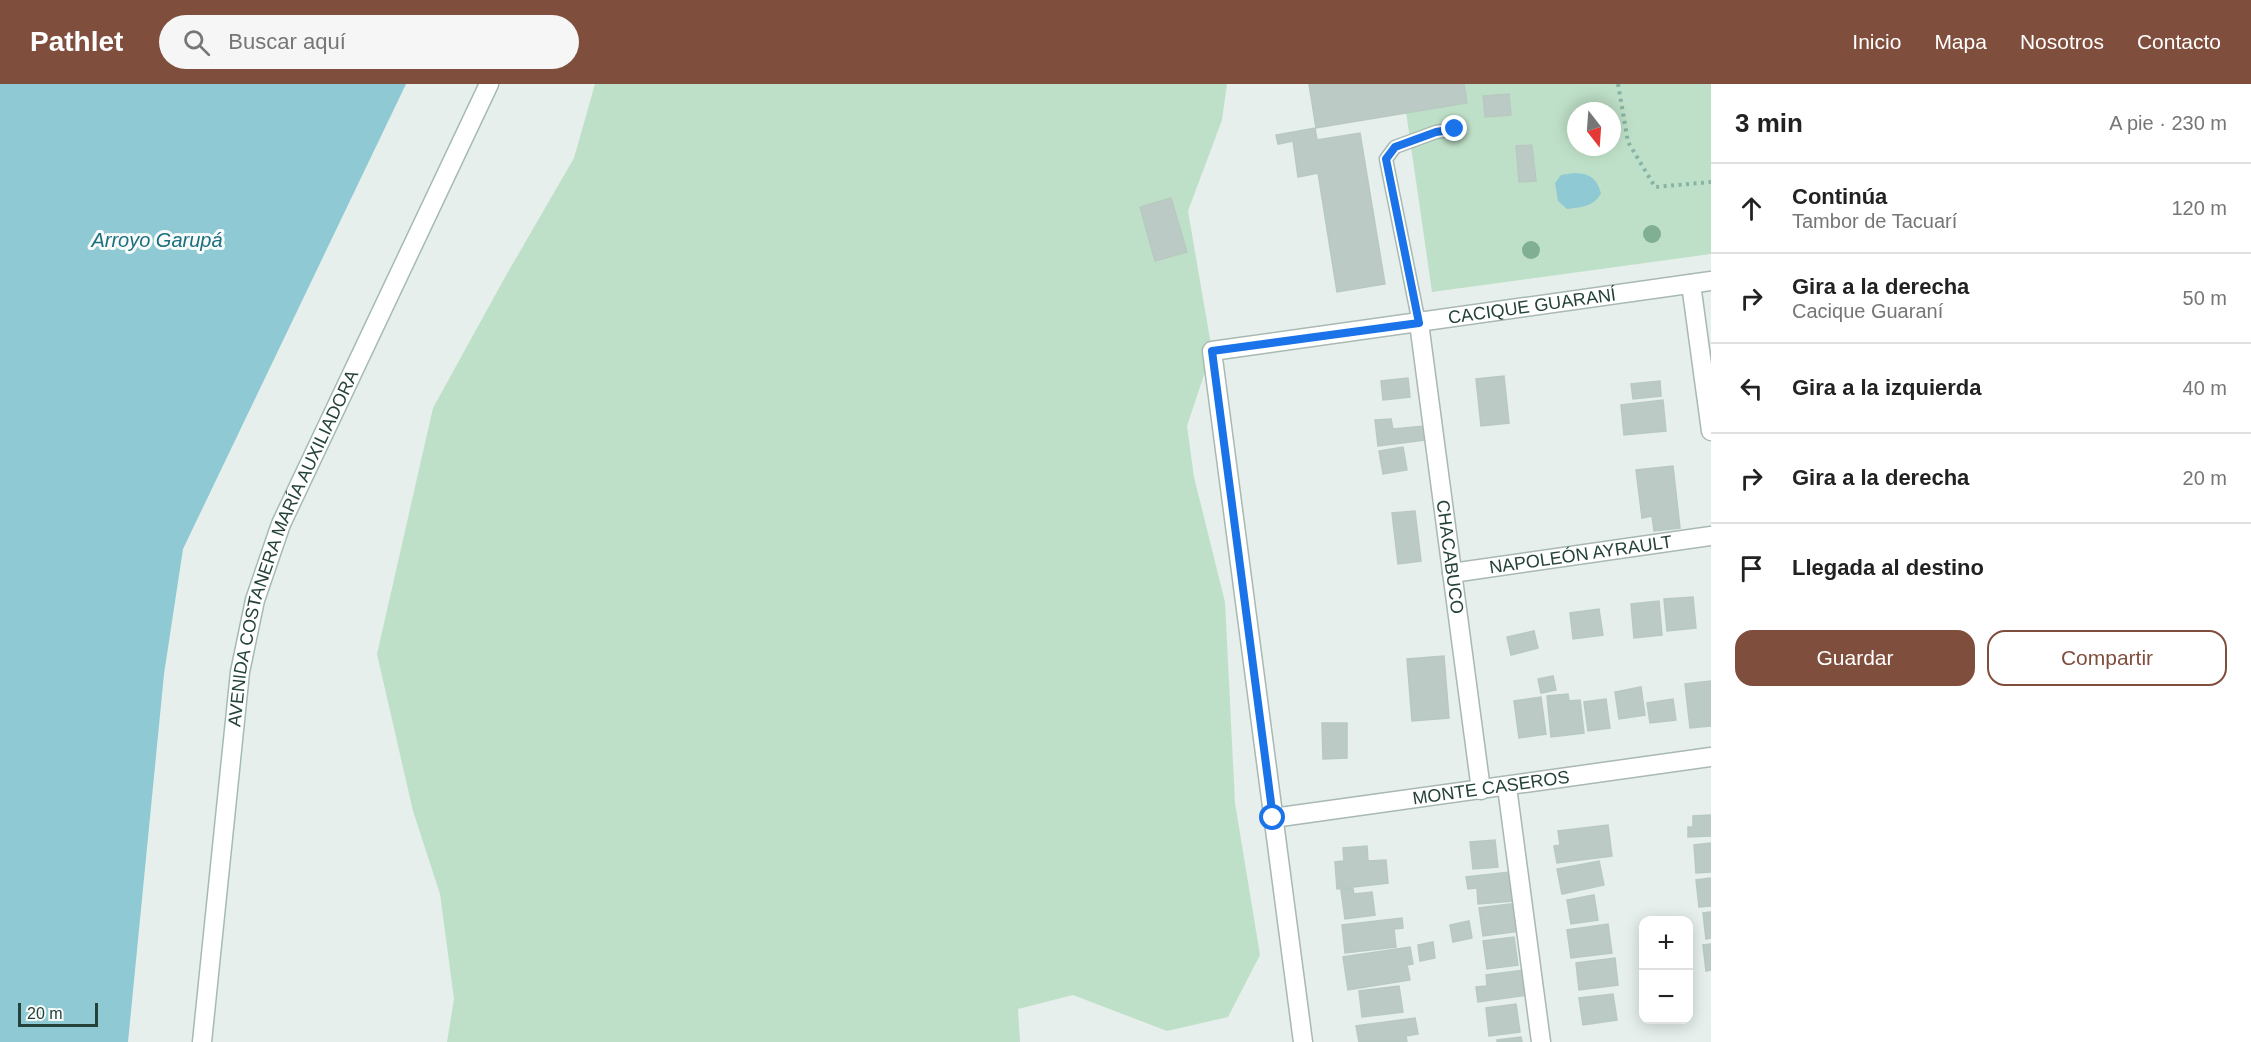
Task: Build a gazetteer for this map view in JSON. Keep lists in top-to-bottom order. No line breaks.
{"streets":{"street":["CACIQUE GUARANÍ","AVENIDA COSTANERA MARÍA AUXILIADORA","NAPOLEÓN AYRAULT","CHACABUCO","MONTE CASEROS"]},"crossings":[["CACIQUE GUARANÍ","CHACABUCO"],["CACIQUE GUARANÍ","MONTE CASEROS"],["NAPOLEÓN AYRAULT","CHACABUCO"],["CHACABUCO","MONTE CASEROS"]],"water":["Arroyo Garupá"],"scale_bar":"20 m","north":"bottom","page":{"header":"Pathlet","search":"Buscar aquí","nav":["Inicio","Mapa","Nosotros","Contacto"],"heading":["3 min","A pie · 230 m"],"list":[["Continúa","Tambor de Tacuarí","120 m"],["Gira a la derecha","Cacique Guaraní","50 m"],["Gira a la izquierda","40 m"],["Gira a la derecha","20 m"],"Llegada al destino"],"buttons":["Guardar","Compartir"],"map_buttons":["+","−"],"scale":"20 m"}}
